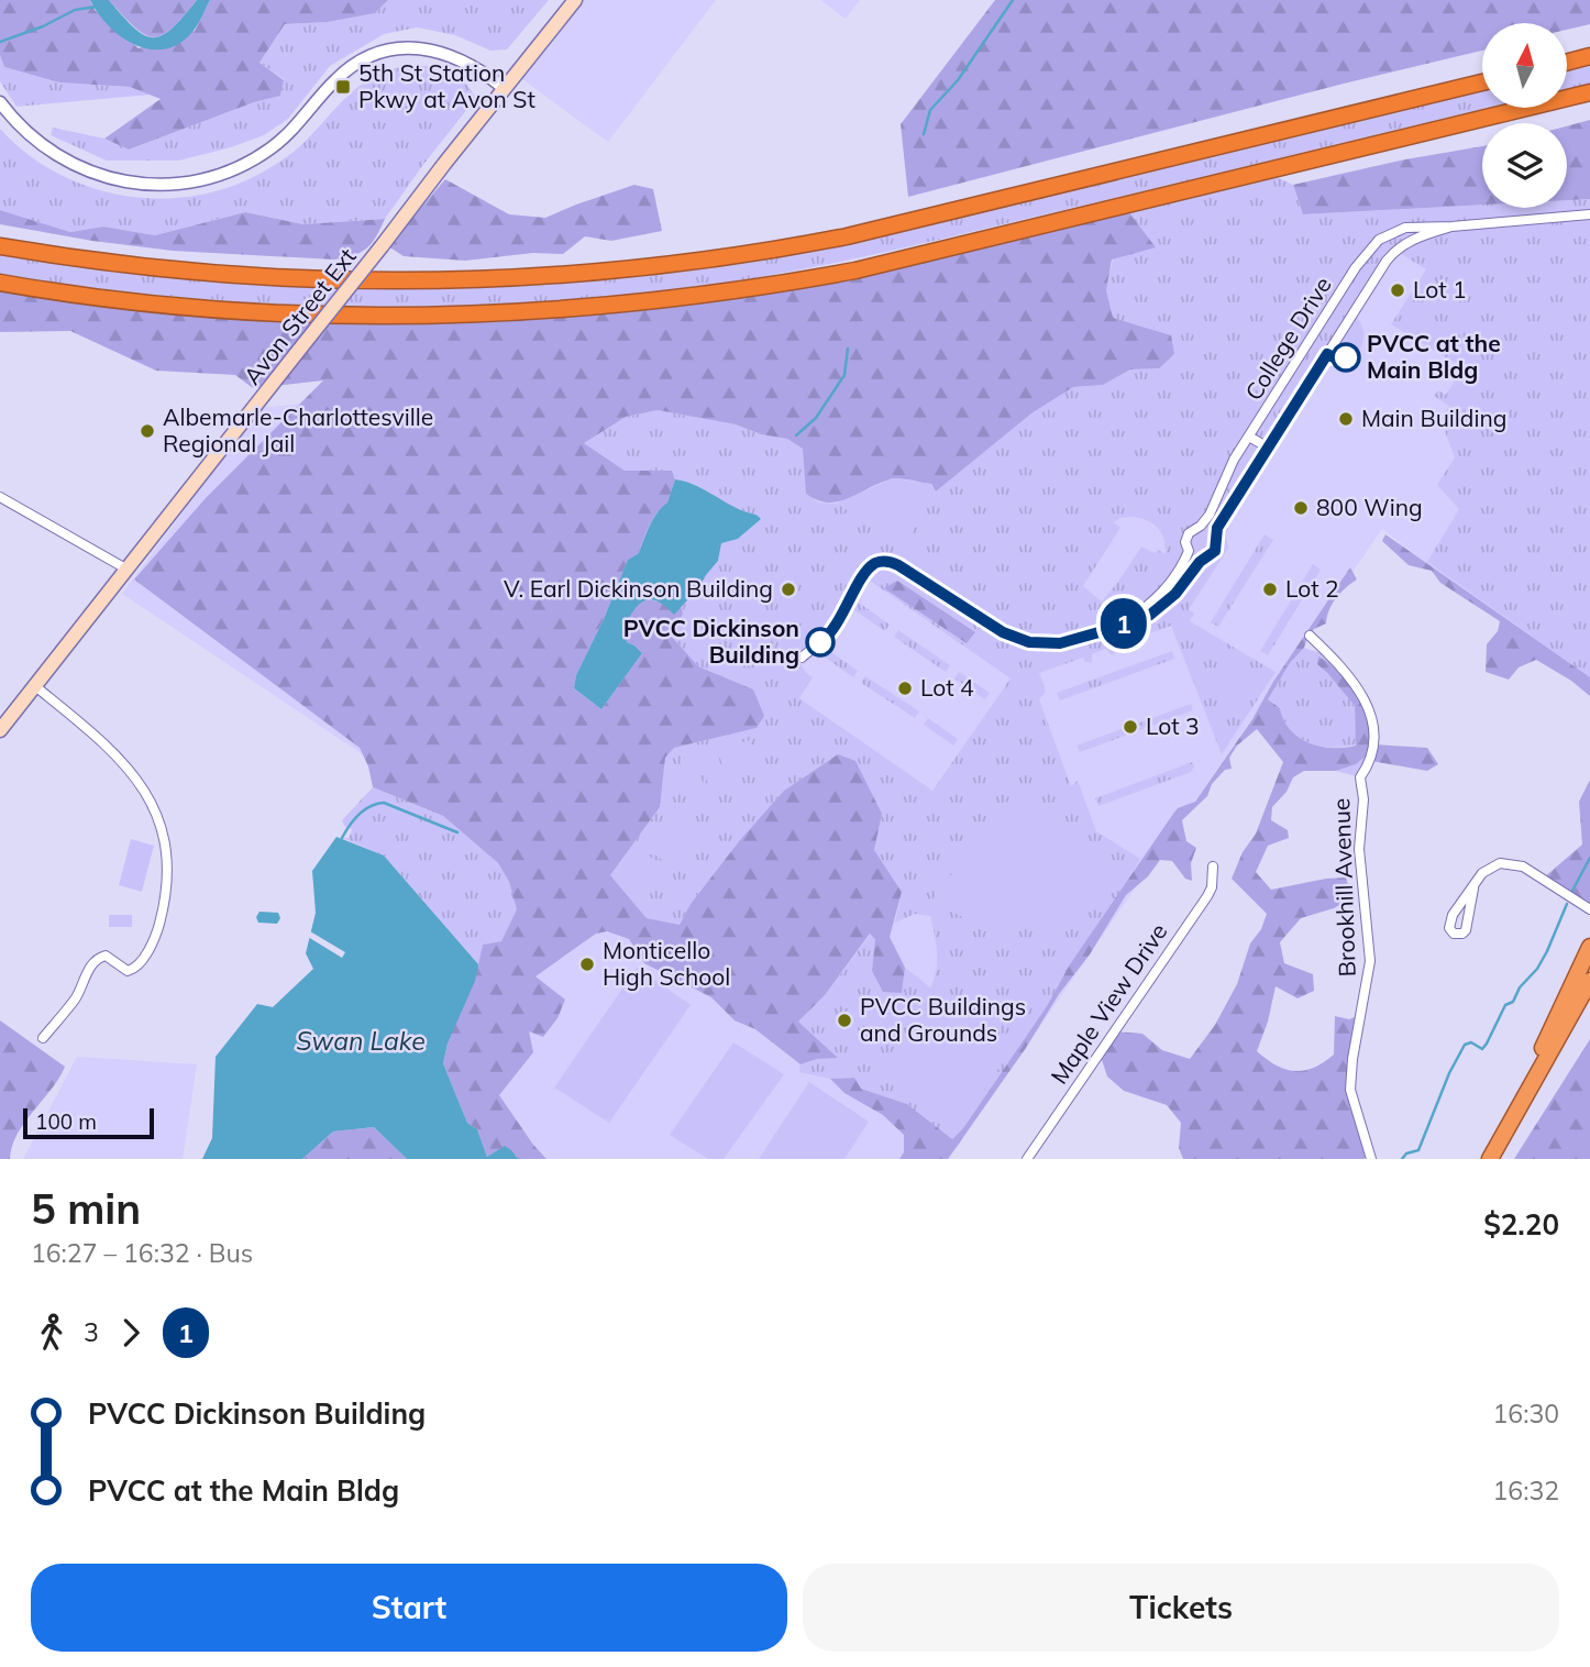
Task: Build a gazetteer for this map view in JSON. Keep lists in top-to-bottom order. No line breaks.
{"streets":{"main road":["Avon Street Ext"],"street":["College Drive","Brookhill Avenue","Maple View Drive"]},"water":["Swan Lake"],"places":{"transit":["5th St Station Pkwy at Avon St"],"other":["Lot 1","PVCC at the Main Bldg","Main Building","Albemarle-Charlottesville Regional Jail","800 Wing","V. Earl Dickinson Building","Lot 2","PVCC Dickinson Building","Lot 4","Lot 3","Monticello High School","PVCC Buildings and Grounds"]},"lines":["bus line 1"],"scale_bar":"100 m","north":"top","page":{"on_map":"1","scale":"100 m","heading":["5 min","16:27 – 16:32 · Bus","$2.20"],"legs":["3","1"],"list":[{"name":"PVCC Dickinson Building","value":"16:30"},{"name":"PVCC at the Main Bldg","value":"16:32"}],"buttons":["Start","Tickets"]}}
